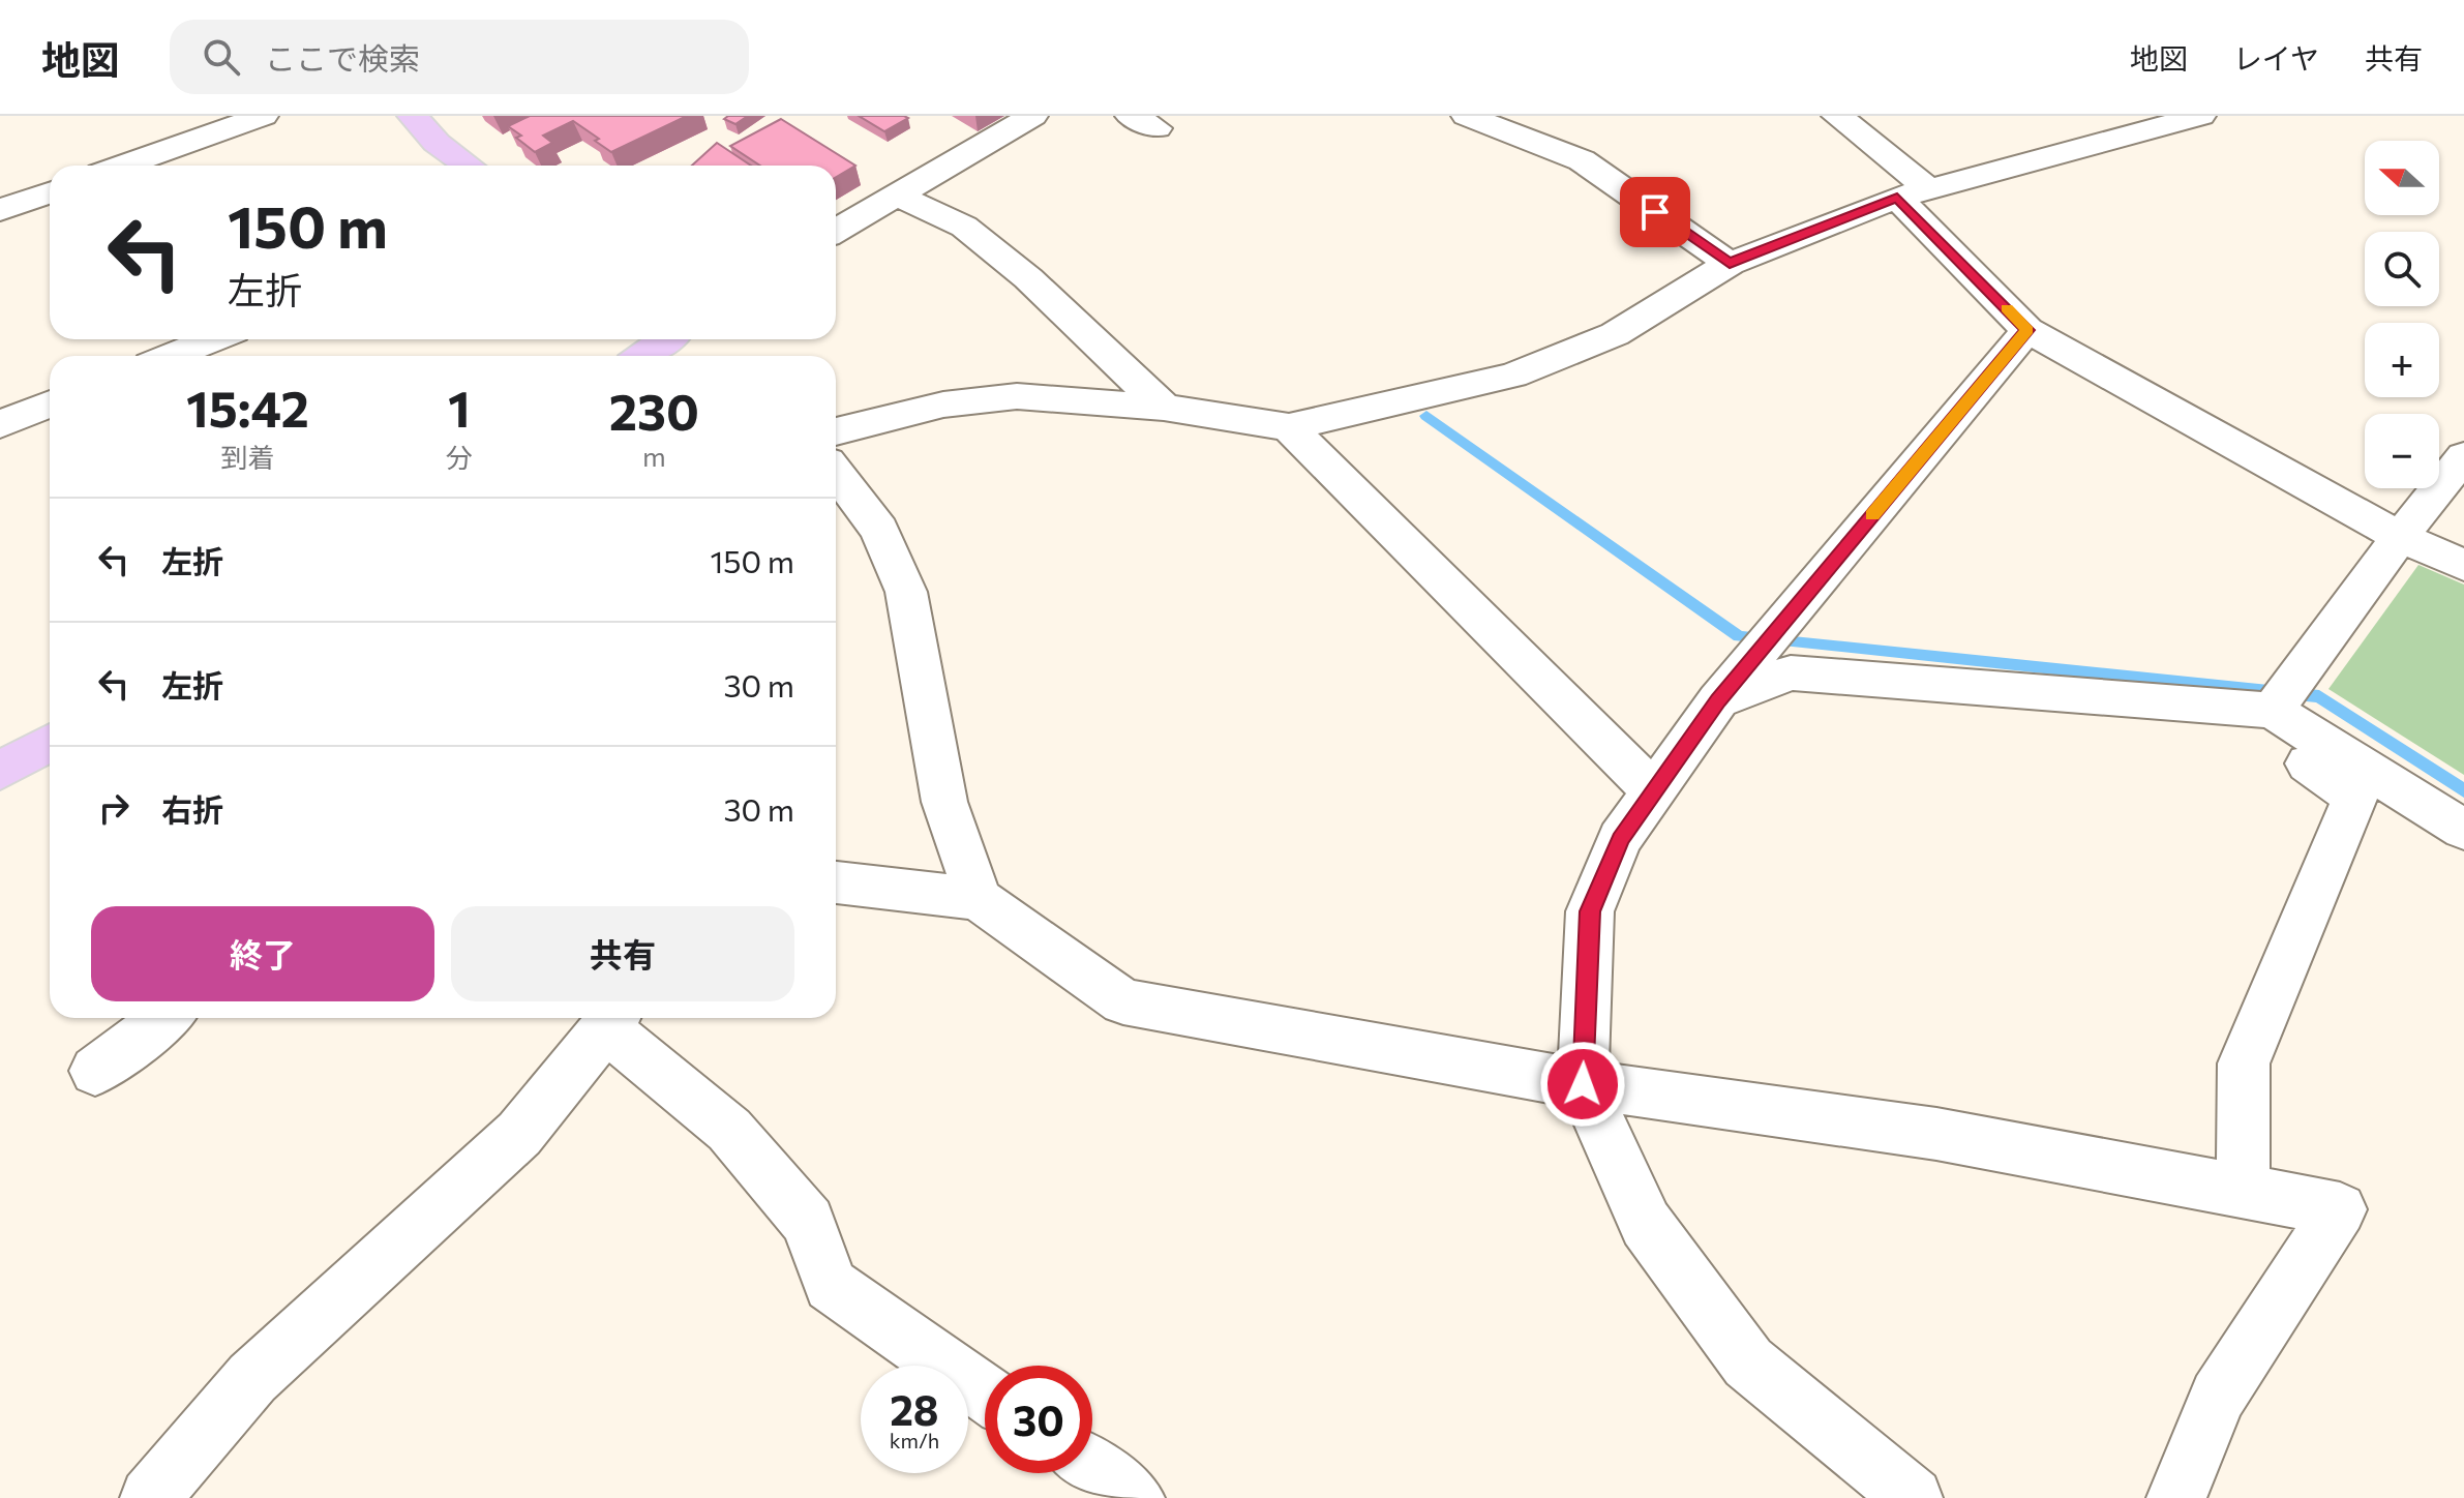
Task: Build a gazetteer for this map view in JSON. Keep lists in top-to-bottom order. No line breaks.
{"north":"left","page":{"header":"地図","search":"ここで検索","nav":["地図","レイヤ","共有"],"map_buttons":["+","−"],"turn":["150 m","左折"],"eta":["15:42","到着","1","分","230","m"],"list":[{"name":"左折","value":"150 m"},{"name":"左折","value":"30 m"},{"name":"右折","value":"30 m"}],"buttons":["終了","共有"],"speed":"28 km/h","limit":"30"}}
